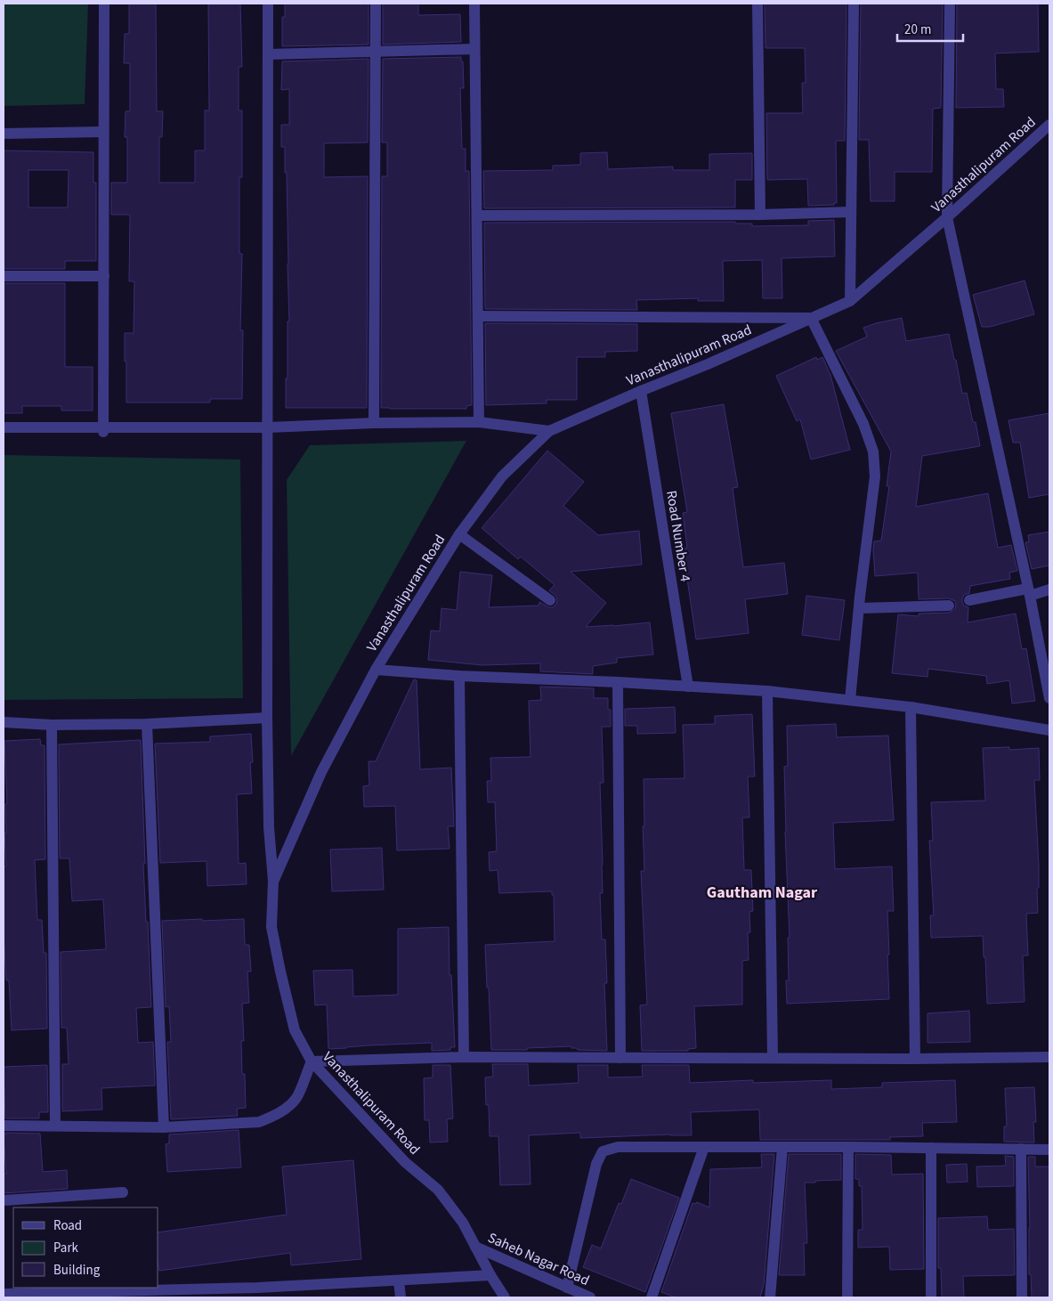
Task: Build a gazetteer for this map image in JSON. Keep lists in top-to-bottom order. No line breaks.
{"streets":{"street":["Vanasthalipuram Road","Road Number 4","Saheb Nagar Road"]},"crossings":[["Vanasthalipuram Road","Road Number 4"],["Vanasthalipuram Road","Saheb Nagar Road"]],"districts":["Gautham Nagar"],"legend":["Road","Park","Building"],"scale_bar":"20 m"}
